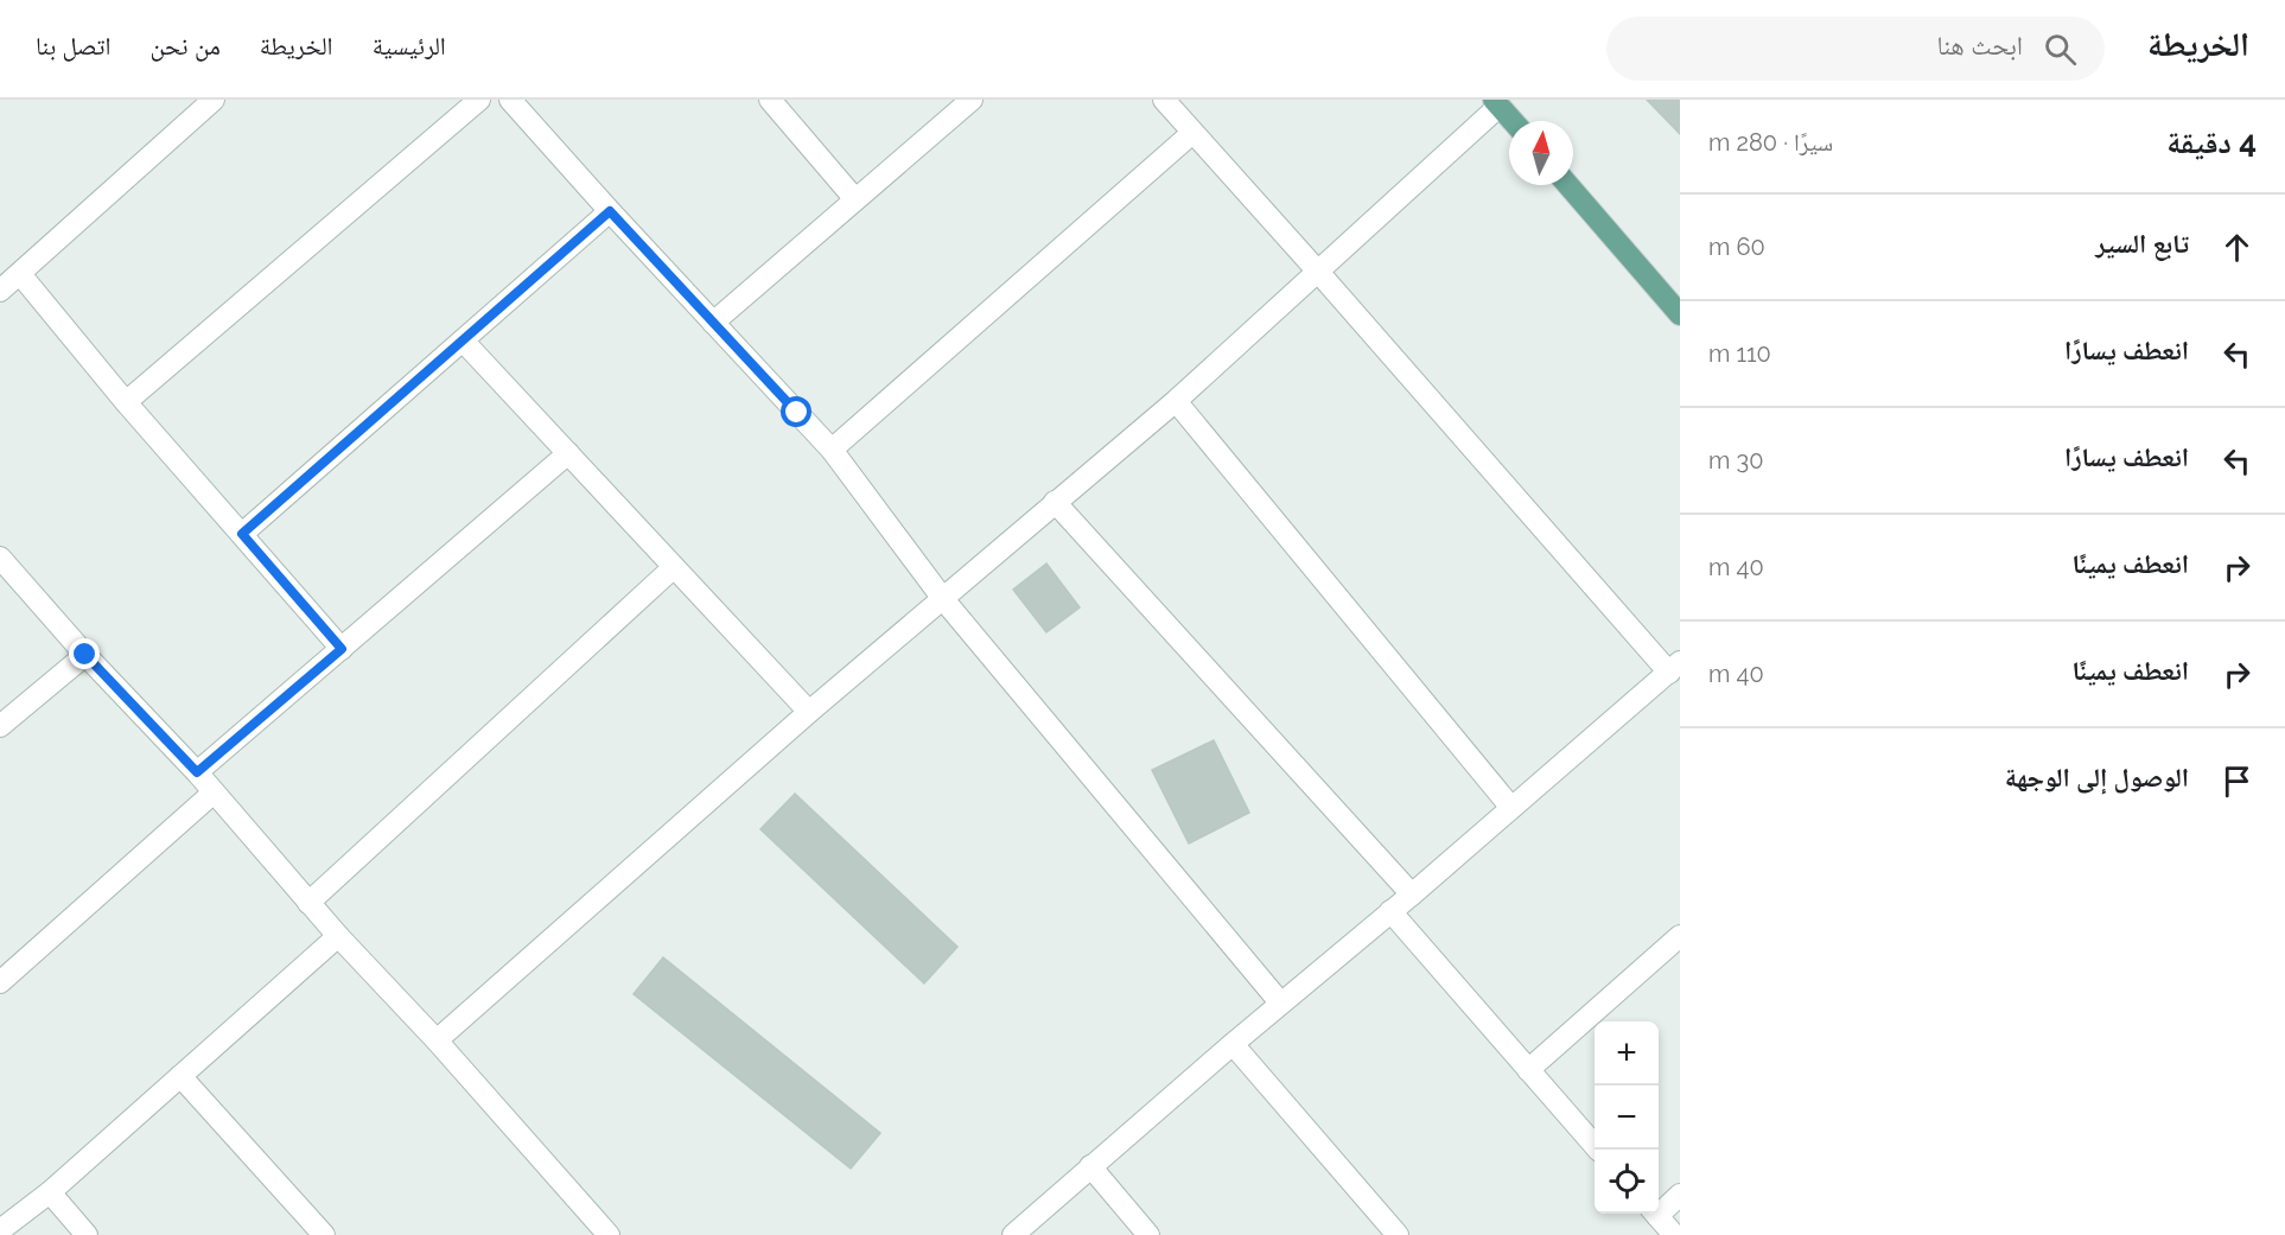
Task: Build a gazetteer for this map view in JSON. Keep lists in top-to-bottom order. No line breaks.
{"north":"top","page":{"header":"الخريطة","search":"ابحث هنا","nav":["الرئيسية","الخريطة","من نحن","اتصل بنا"],"heading":["4 دقيقة","سيرًا · 280 m"],"list":[["تابع السير","60 m"],["انعطف يسارًا","110 m"],["انعطف يسارًا","30 m"],["انعطف يمينًا","40 m"],["انعطف يمينًا","40 m"],"الوصول إلى الوجهة"],"map_buttons":["+","−"]}}
